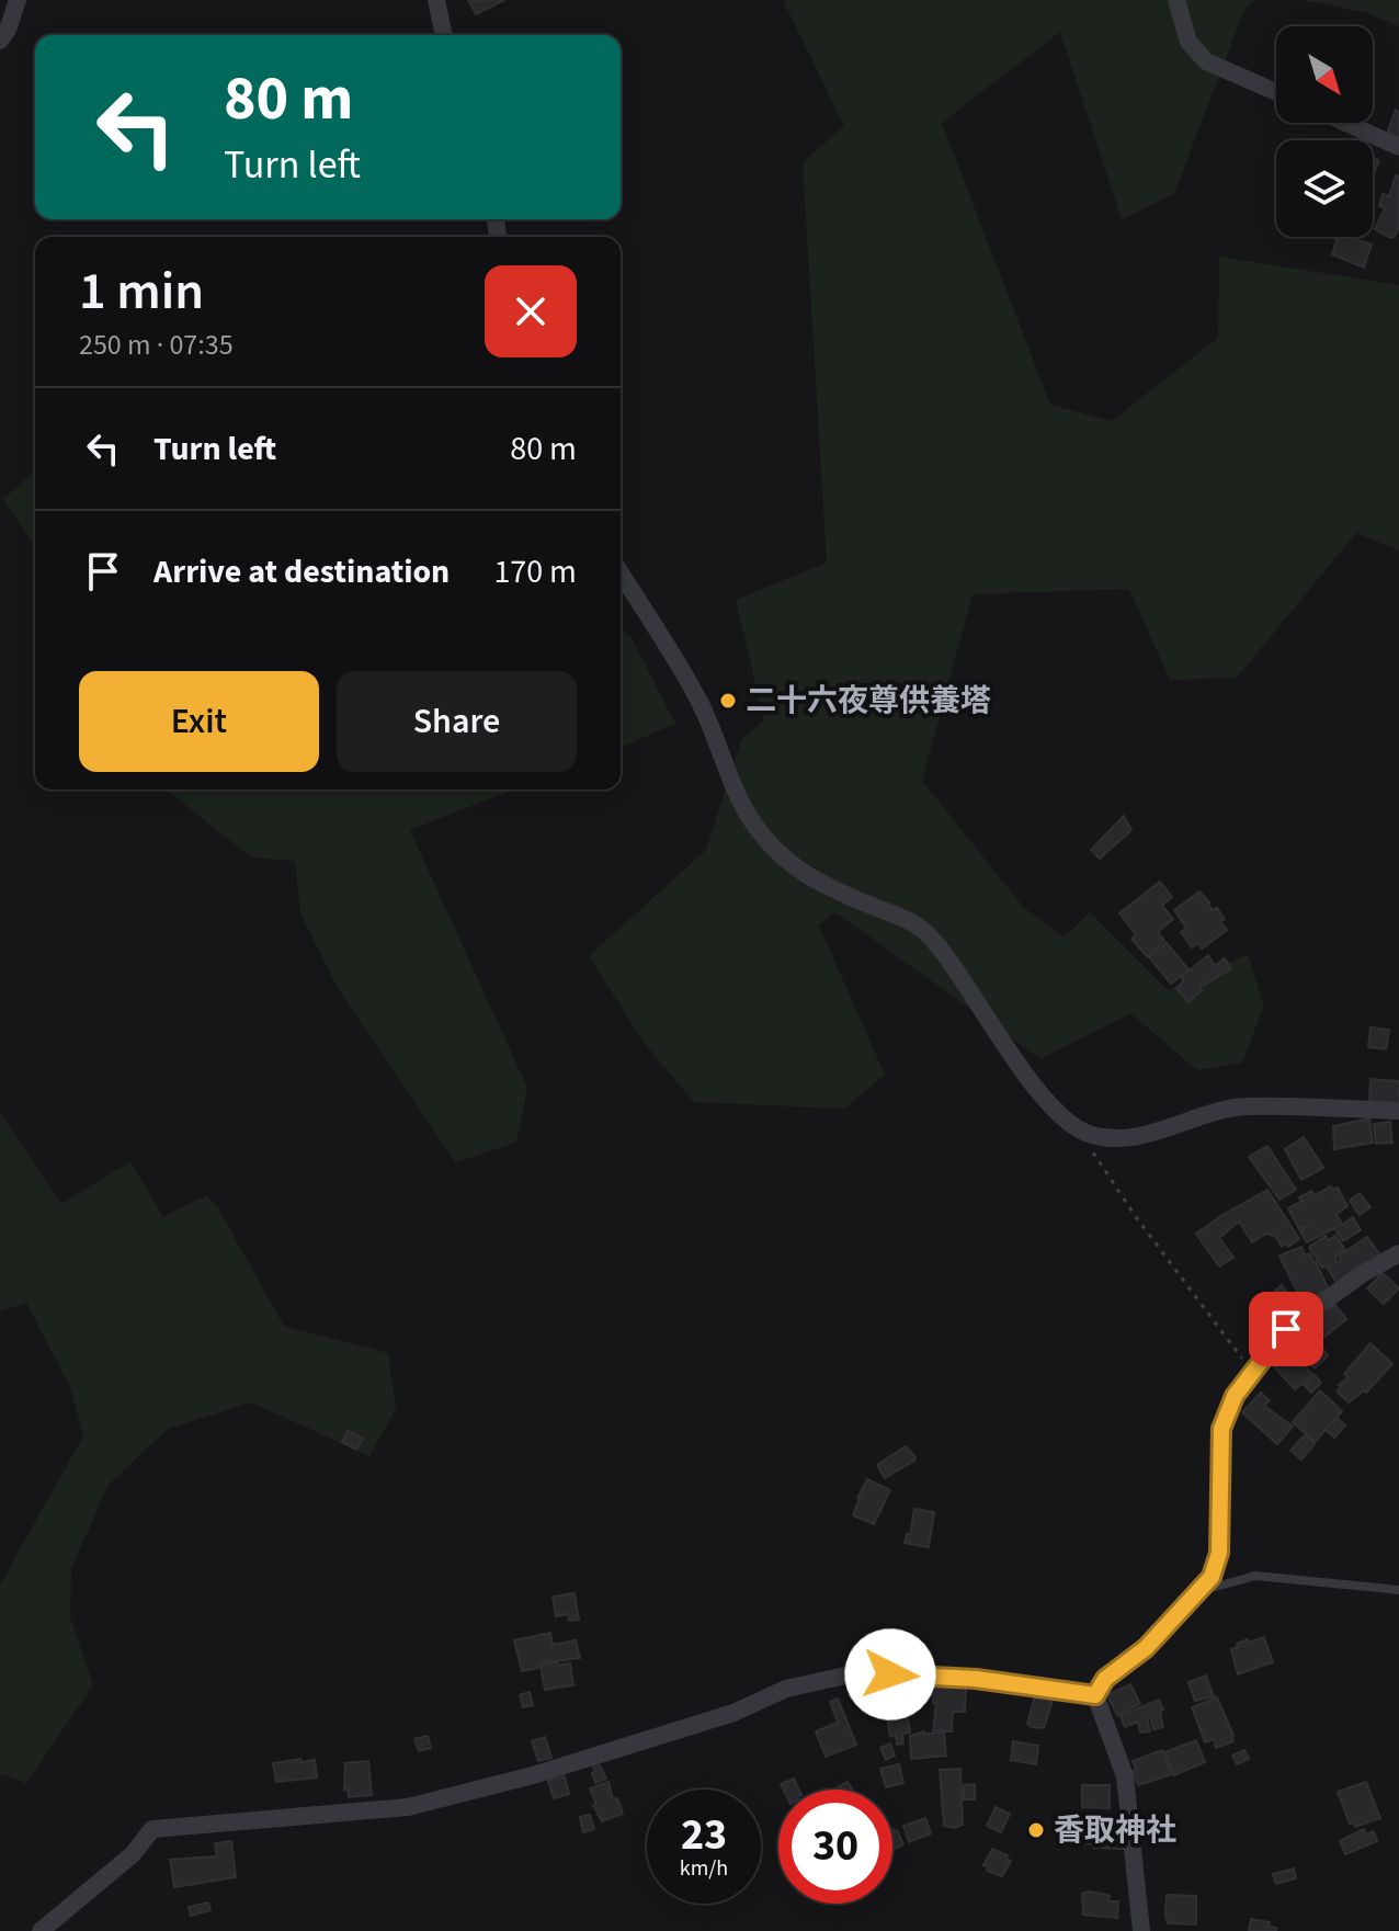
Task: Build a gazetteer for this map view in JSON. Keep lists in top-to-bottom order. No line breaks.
{"places":["二十六夜尊供養塔","香取神社"],"north":"bottom right","page":{"turn":["80 m","Turn left"],"heading":["1 min","250 m · 07:35"],"list":[{"name":"Turn left","value":"80 m"},{"name":"Arrive at destination","value":"170 m"}],"buttons":["Exit","Share"],"speed":"23 km/h","limit":"30"}}
